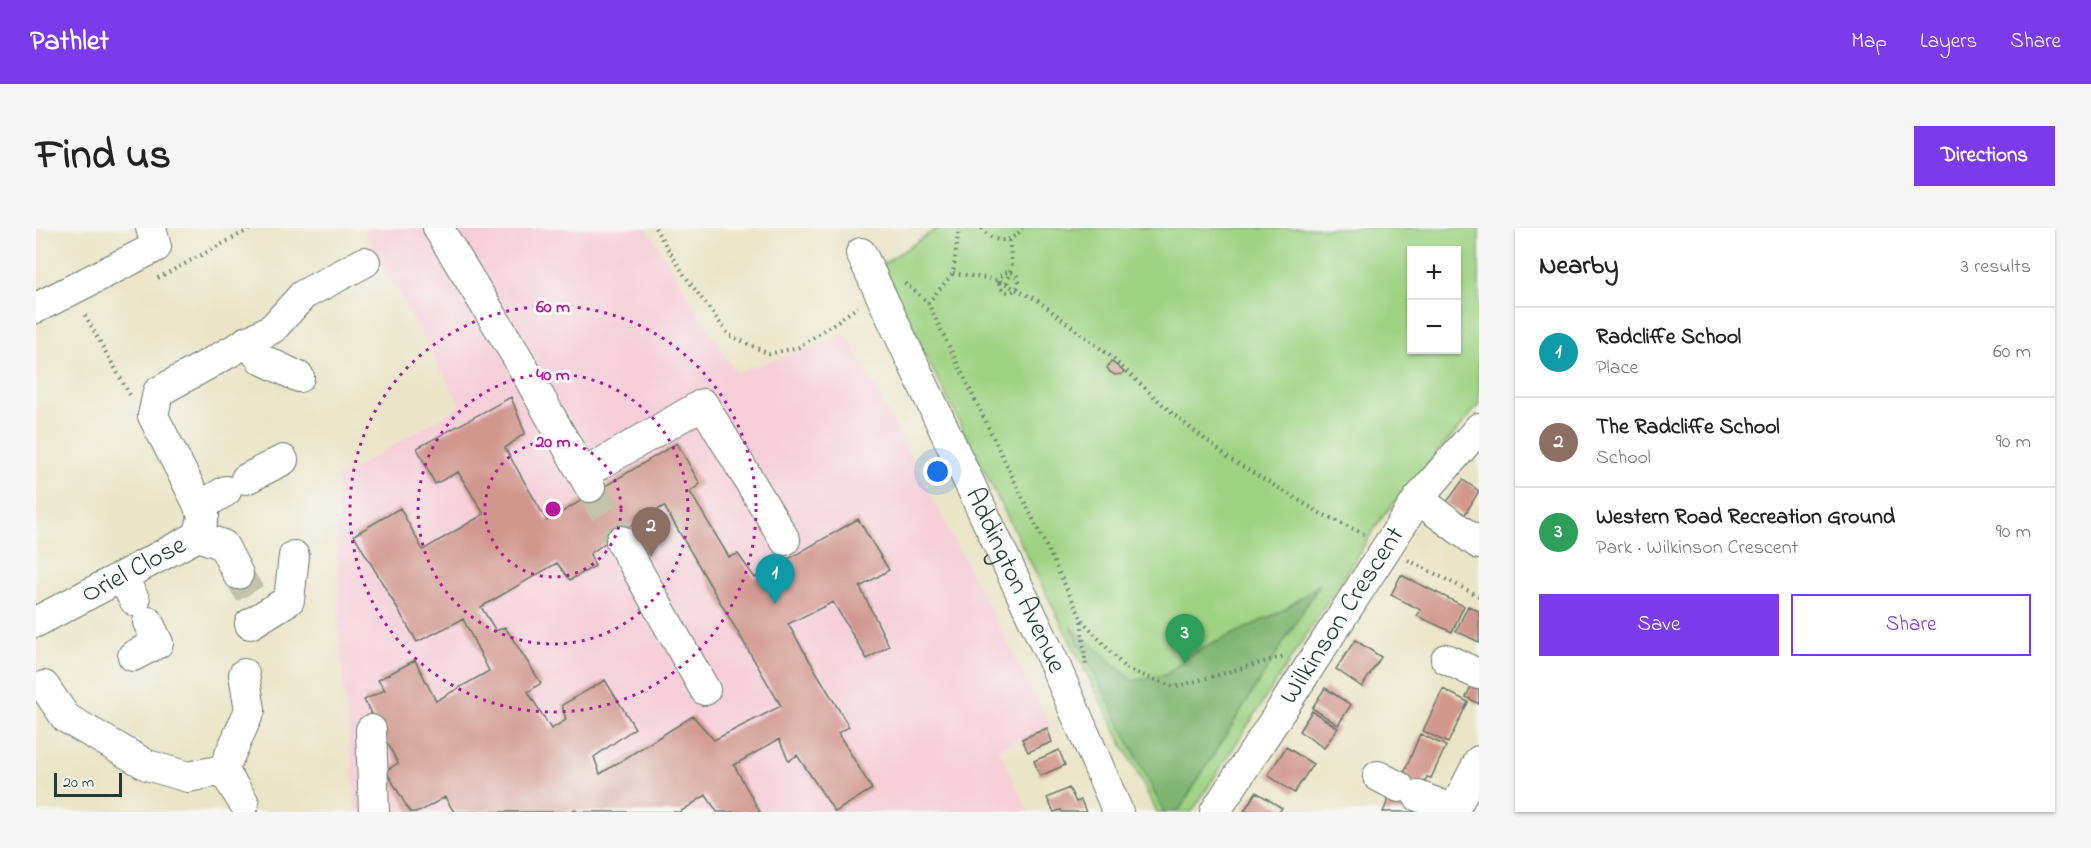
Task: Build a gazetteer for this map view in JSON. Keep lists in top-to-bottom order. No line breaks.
{"streets":{"street":["Oriel Close","Addington Avenue","Wilkinson Crescent"]},"scale_bar":"20 m","page":{"header":"Pathlet","nav":["Map","Layers","Share"],"title":"Find us","buttons":["Directions",["Save","Share"]],"heading":["Nearby","3 results"],"map_buttons":["+","−"],"list":[{"mark":"1","name":"Radcliffe School","note":"Place","value":"60 m"},{"mark":"2","name":"The Radcliffe School","note":"School","value":"90 m"},{"mark":"3","name":"Western Road Recreation Ground","note":"Park · Wilkinson Crescent","value":"90 m"}],"pins":["2","1","3"],"scale":"20 m"},"rings":["60 m","40 m","20 m"]}
